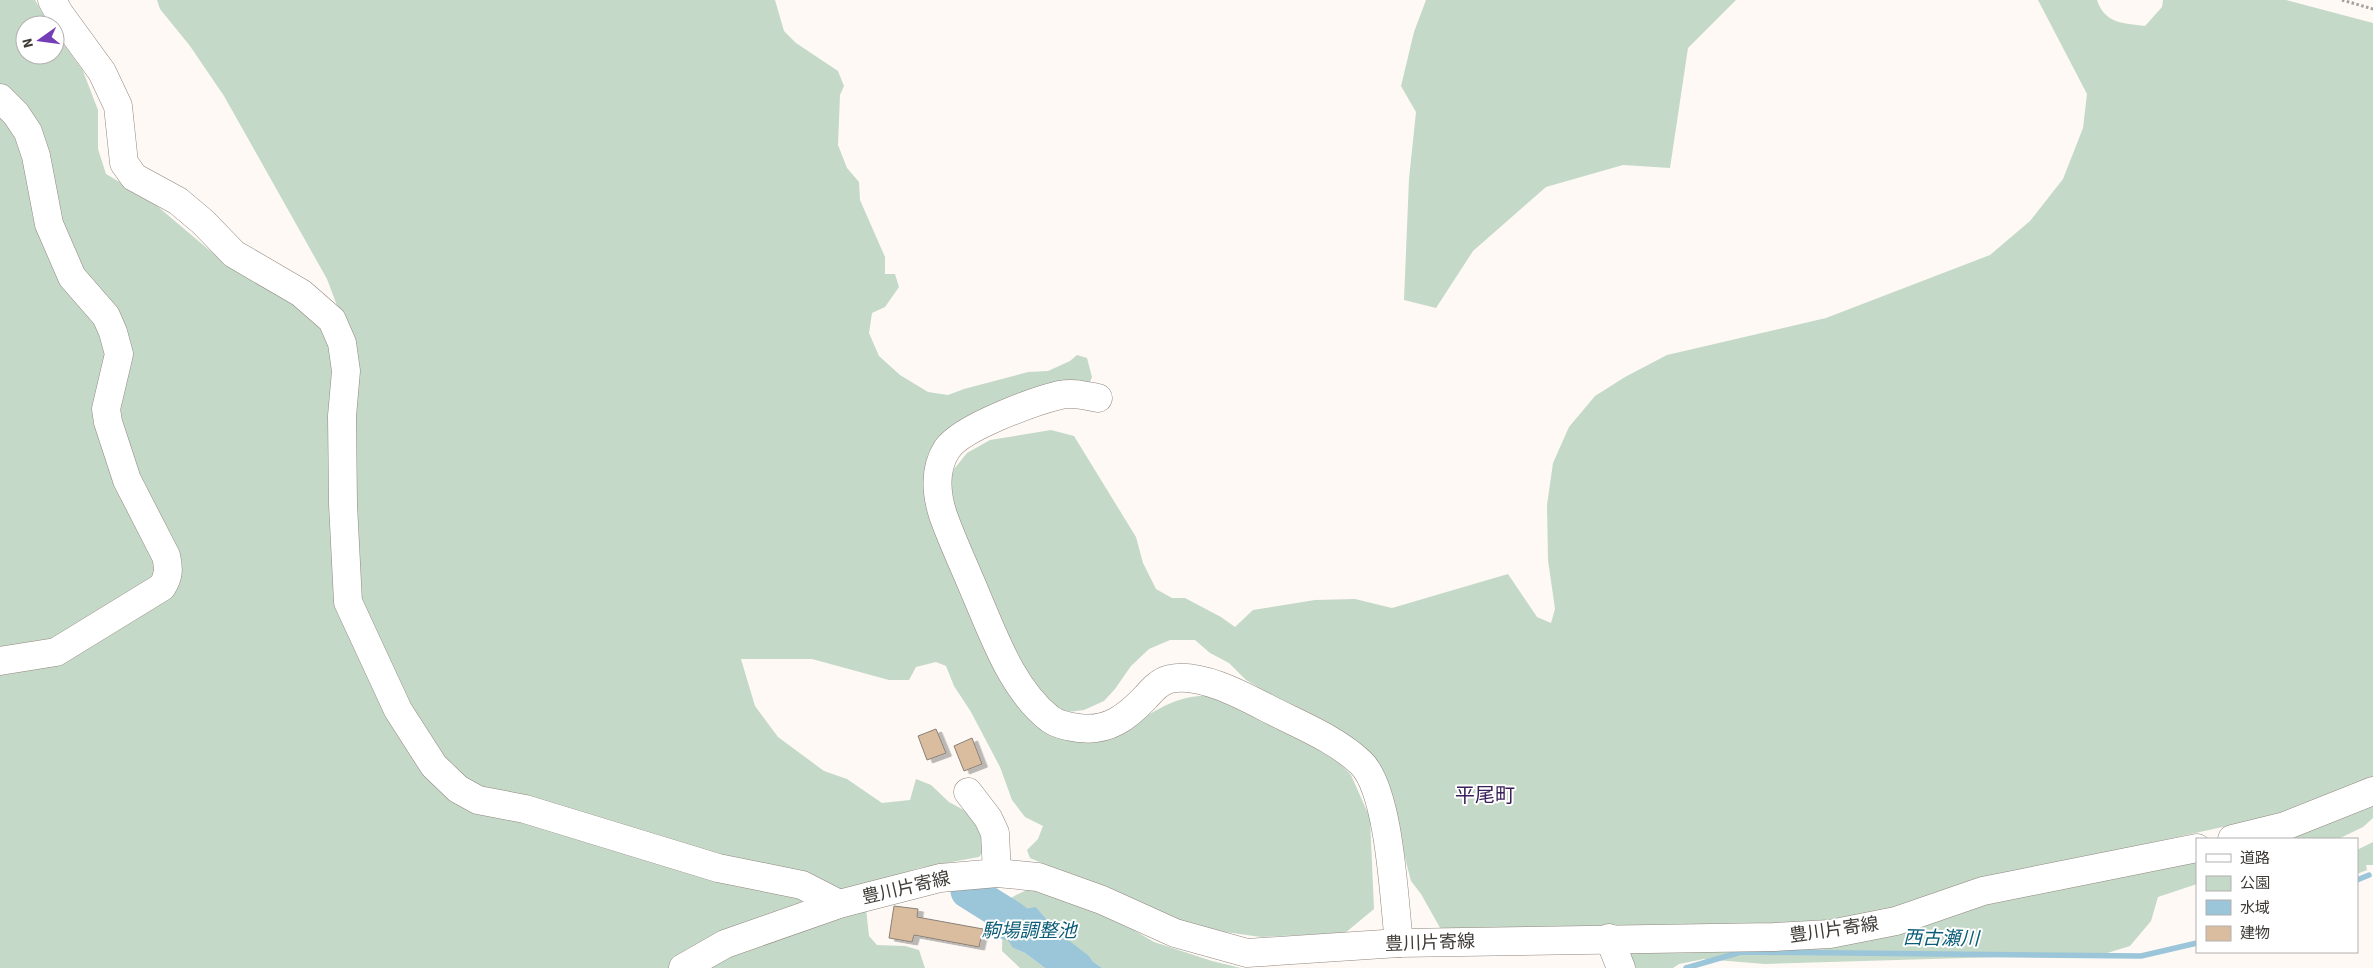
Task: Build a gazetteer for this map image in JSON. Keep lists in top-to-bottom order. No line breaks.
{"streets":{"street":["豊川片寄線"]},"districts":["平尾町"],"water":["駒場調整池","西古瀬川"],"legend":["道路","公園","水域","建物"],"north":"left"}
